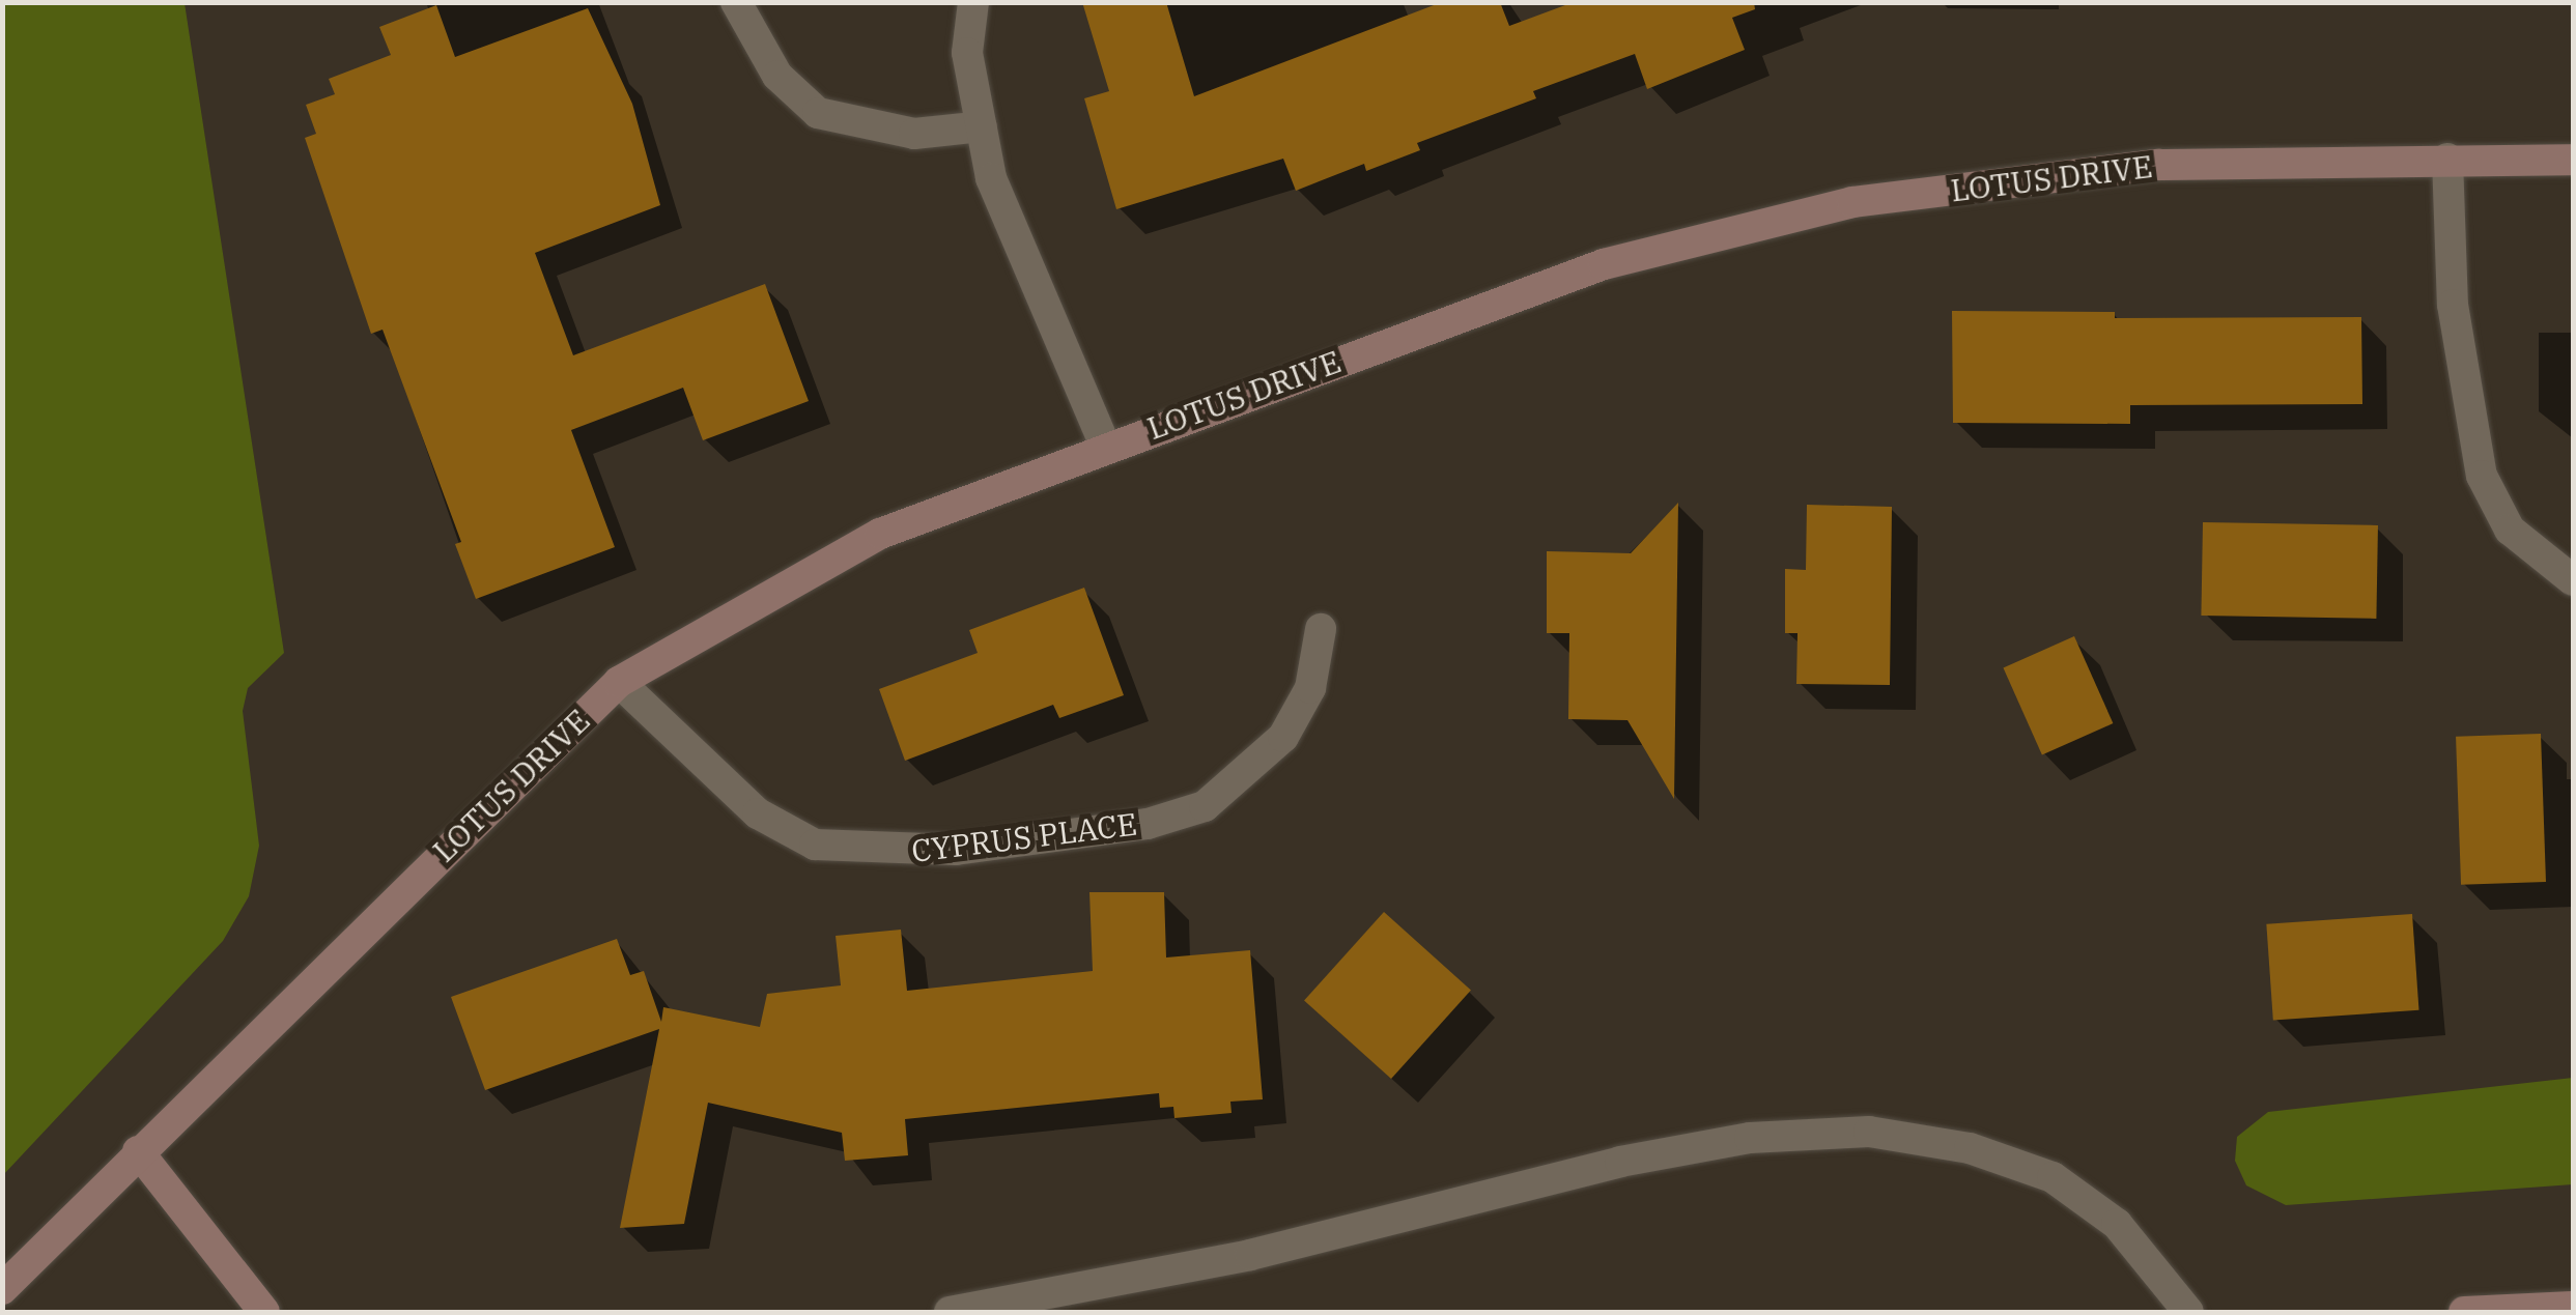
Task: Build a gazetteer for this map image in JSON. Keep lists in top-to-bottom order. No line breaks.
{"streets":{"street":["LOTUS DRIVE","CYPRUS PLACE"]},"crossings":[["LOTUS DRIVE","CYPRUS PLACE"]]}
